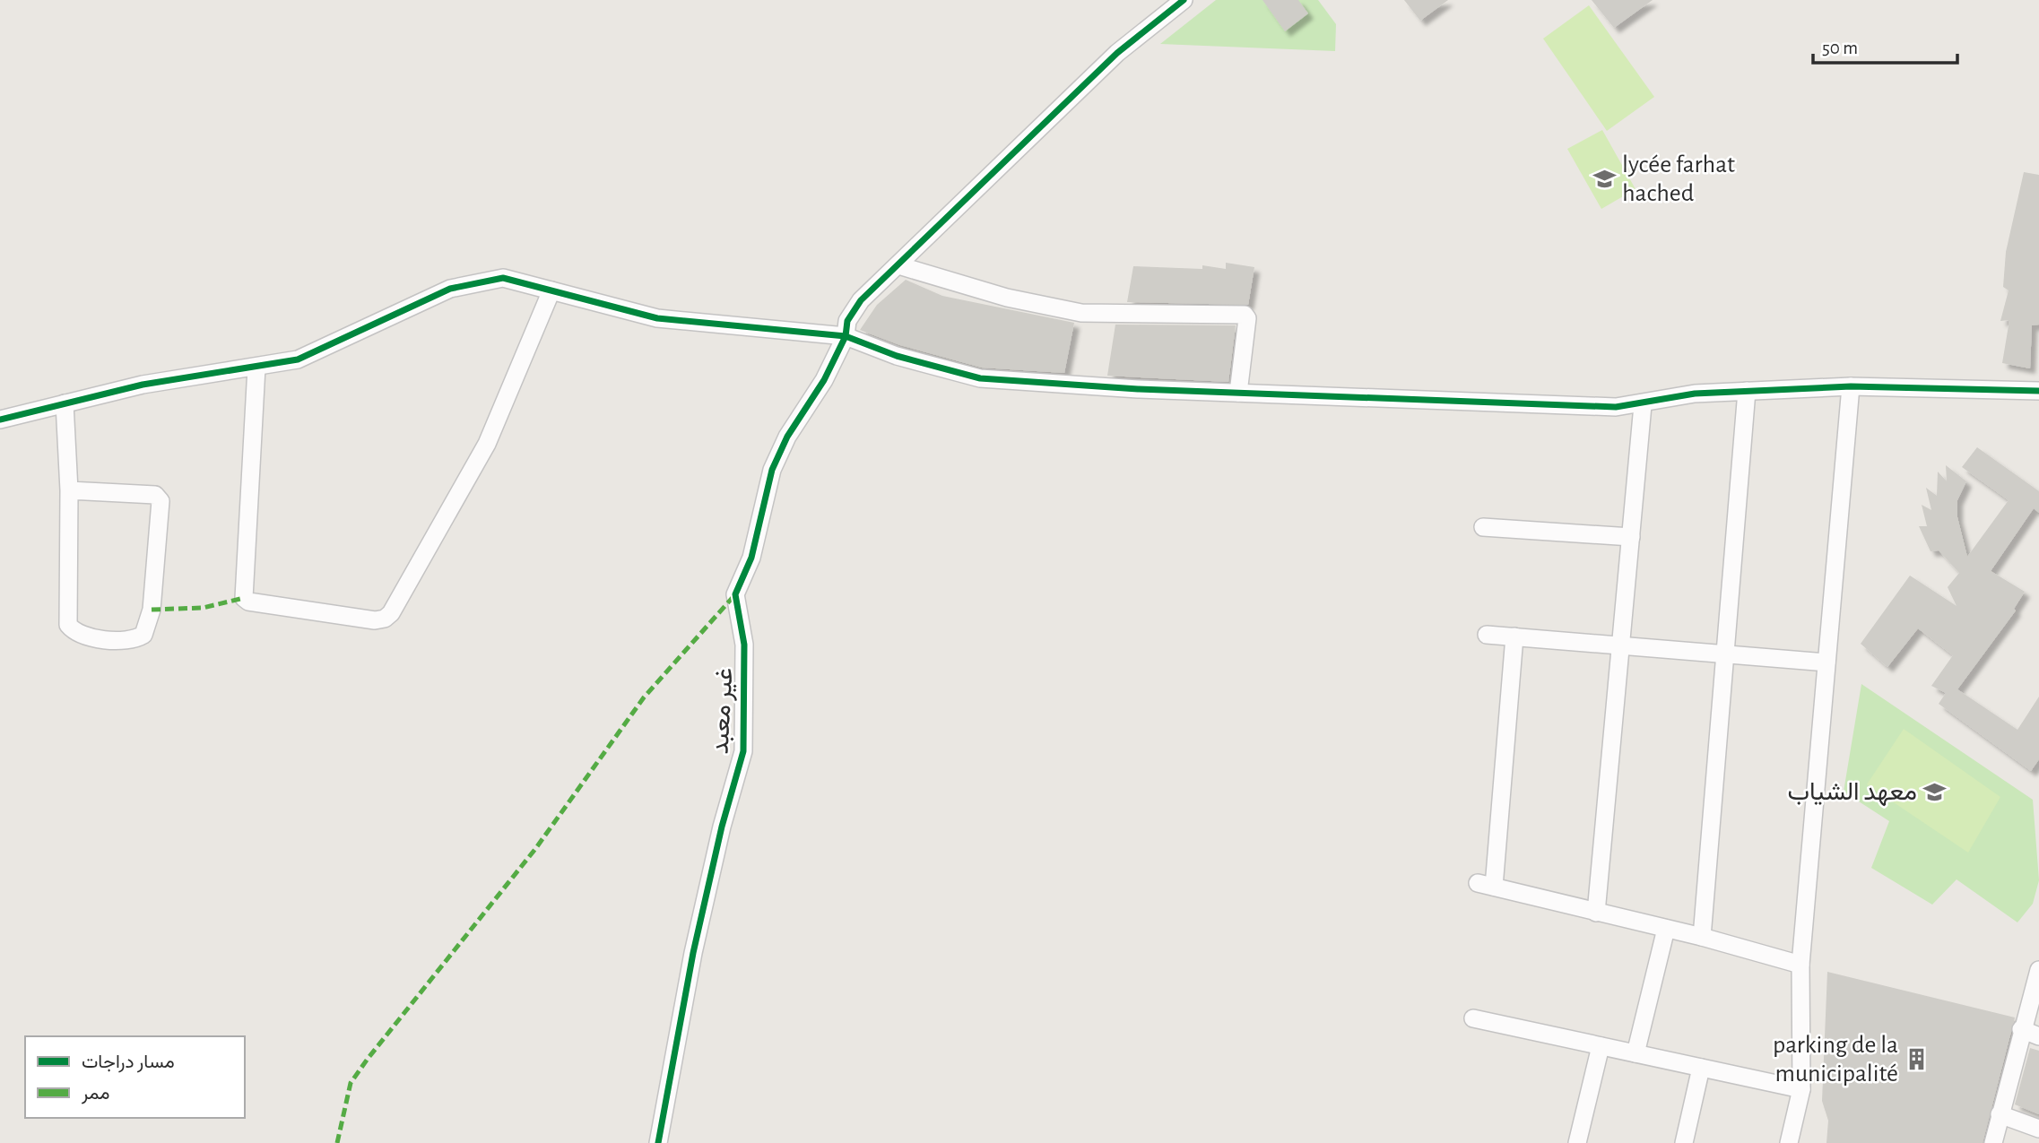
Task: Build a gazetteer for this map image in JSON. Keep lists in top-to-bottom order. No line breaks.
{"streets":{"street":["غير معبد"]},"places":{"school or university":["lycée farhat hached","معهد الشياب"],"building":["parking de la municipalité"]},"legend":["مسار دراجات","ممر"],"scale_bar":"50 m"}
